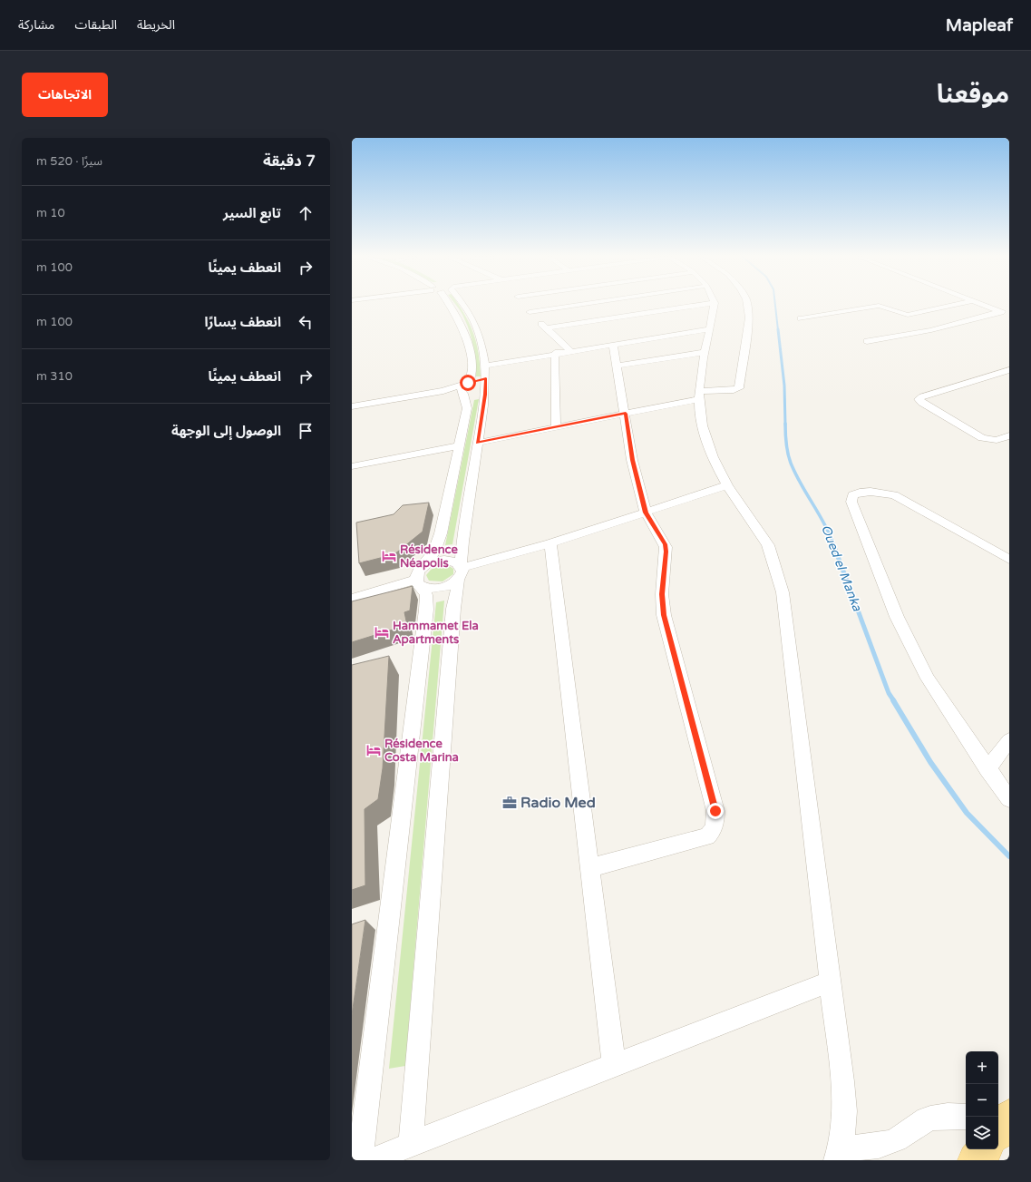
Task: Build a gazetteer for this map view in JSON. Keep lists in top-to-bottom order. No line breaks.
{"water":["Oued el Manka"],"places":{"hotel":["Résidence Néapolis","Hammamet Ela Apartments","Résidence Costa Marina"],"office":["Radio Med"]},"page":{"header":"Mapleaf","nav":["الخريطة","الطبقات","مشاركة"],"title":"موقعنا","buttons":"الاتجاهات","heading":["7 دقيقة","سيرًا · 520 m"],"list":[["تابع السير","10 m"],["انعطف يمينًا","100 m"],["انعطف يسارًا","100 m"],["انعطف يمينًا","310 m"],"الوصول إلى الوجهة"],"map_buttons":["+","−"]}}
